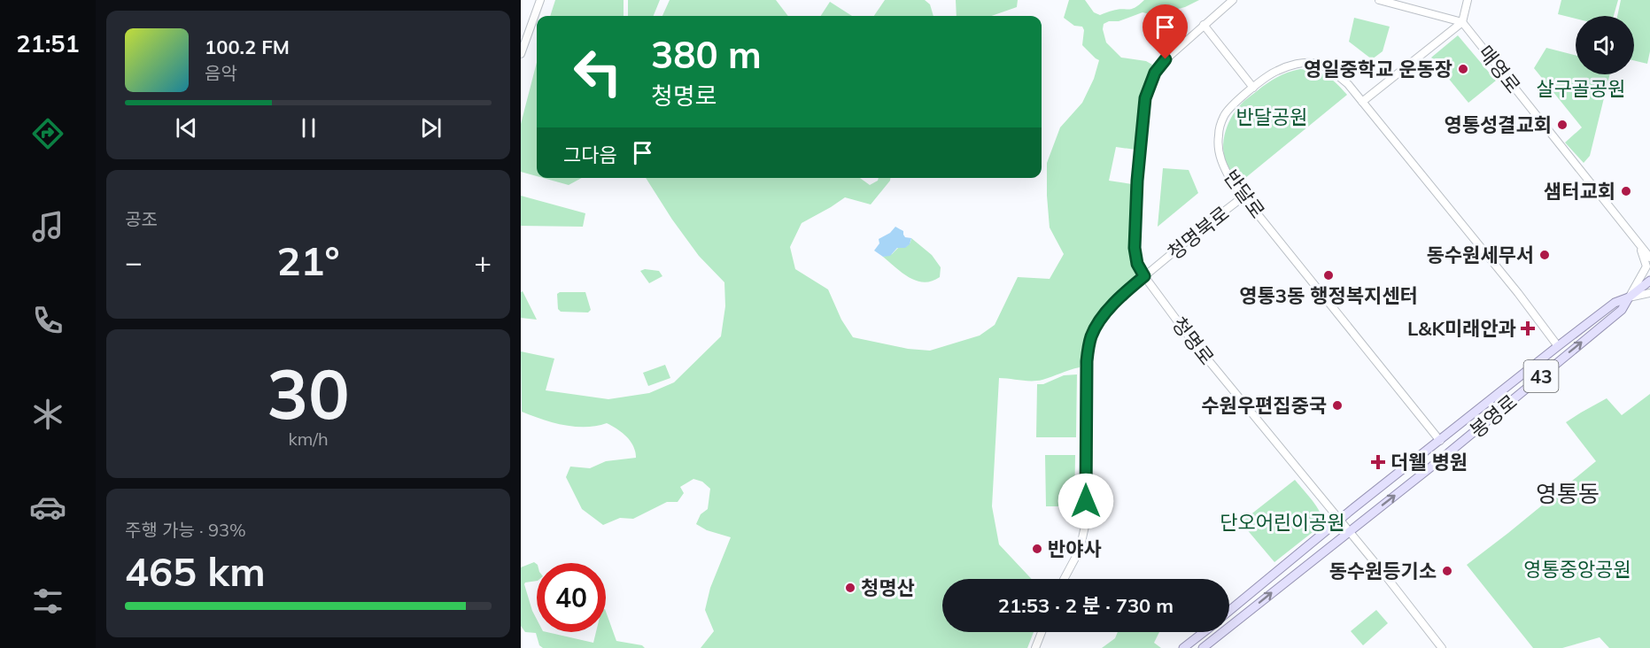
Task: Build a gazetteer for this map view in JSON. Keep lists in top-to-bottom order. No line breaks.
{"streets":{"main road":["43","봉영로"],"street":["매영로","반달로","청명북로","청명로"]},"crossings":[["반달로","청명북로"],["반달로","봉영로"],["청명북로","청명로"],["청명로","봉영로"]],"districts":["영통동"],"parks":["살구골공원","반달공원","단오어린이공원","영통중앙공원"],"places":{"other":["영일중학교 운동장","영통성결교회","샘터교회","동수원세무서","영통3동 행정복지센터","수원우편집중국","반야사","동수원등기소","청명산"],"health":["L&K미래안과","더웰 병원"]},"page":{"tabs":"21:51","turn":["380 m","청명로"],"song":["100.2 FM","음악"],"then":"그다음","tile":["공조",["30","km/h"],["주행 가능 · 93%","465 km"]],"heat":["−","21°","+"],"limit":"40","trip":"21:53 · 2 분 · 730 m"}}
